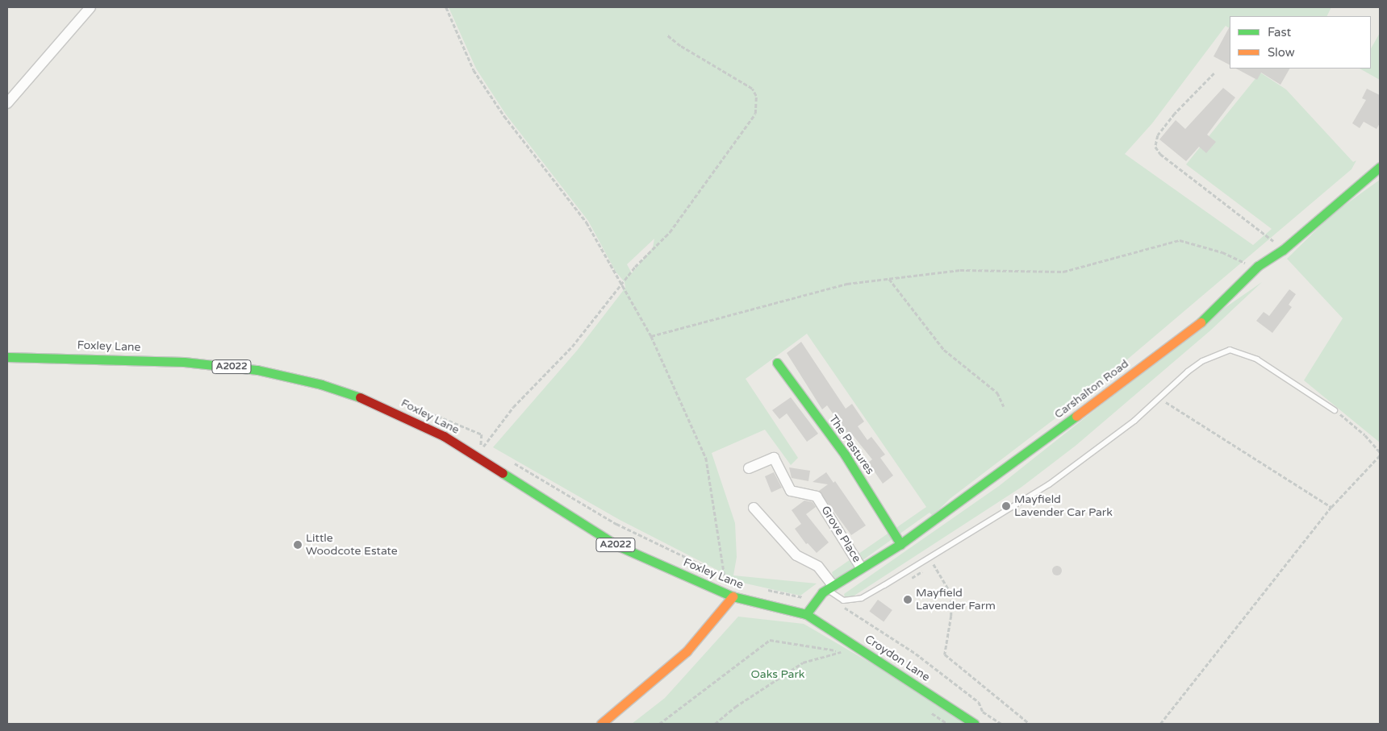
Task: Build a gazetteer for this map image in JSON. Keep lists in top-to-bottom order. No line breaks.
{"streets":{"main road":["Foxley Lane","A2022","Carshalton Road","The Pastures","Croydon Lane"],"street":["Grove Place"]},"crossings":[["Foxley Lane","Carshalton Road"],["Foxley Lane","Croydon Lane"],["Carshalton Road","The Pastures"],["Carshalton Road","Grove Place"],["Carshalton Road","Croydon Lane"]],"parks":["Oaks Park"],"places":["Mayfield Lavender Car Park","Little Woodcote Estate","Mayfield Lavender Farm"],"legend":["Fast","Slow"]}
